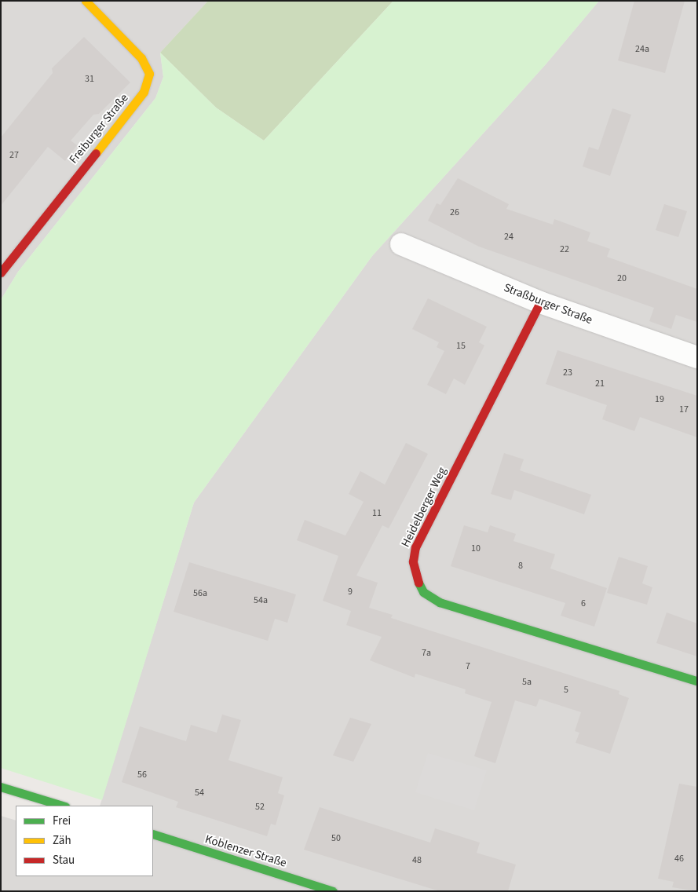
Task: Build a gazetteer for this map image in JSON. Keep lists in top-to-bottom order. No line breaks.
{"streets":{"street":["Freiburger Straße","Straßburger Straße","Heidelberger Weg","Koblenzer Straße"]},"crossings":[["Straßburger Straße","Heidelberger Weg"]],"house_numbers":["24a","31","27","26","24","22","20","15","23","21","19","17","11","10","8","9","56a","54a","6","7a","7","5a","5","56","54","52","50","46","48"],"legend":["Frei","Zäh","Stau"]}
